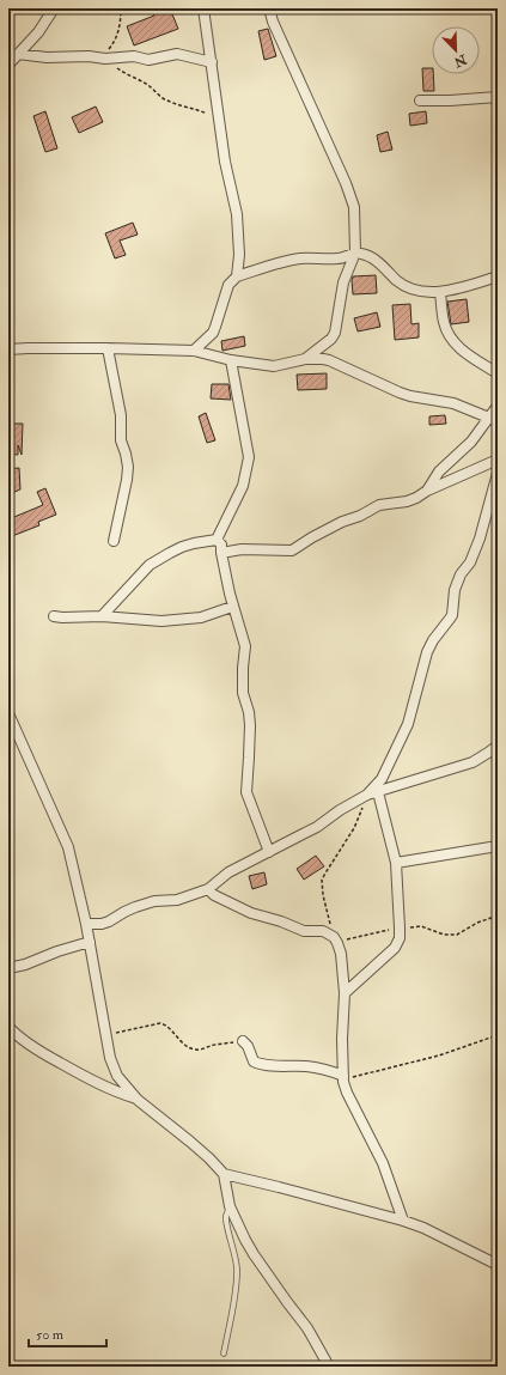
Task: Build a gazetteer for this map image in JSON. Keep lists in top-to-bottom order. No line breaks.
{"scale_bar":"50 m","north":"bottom right"}
